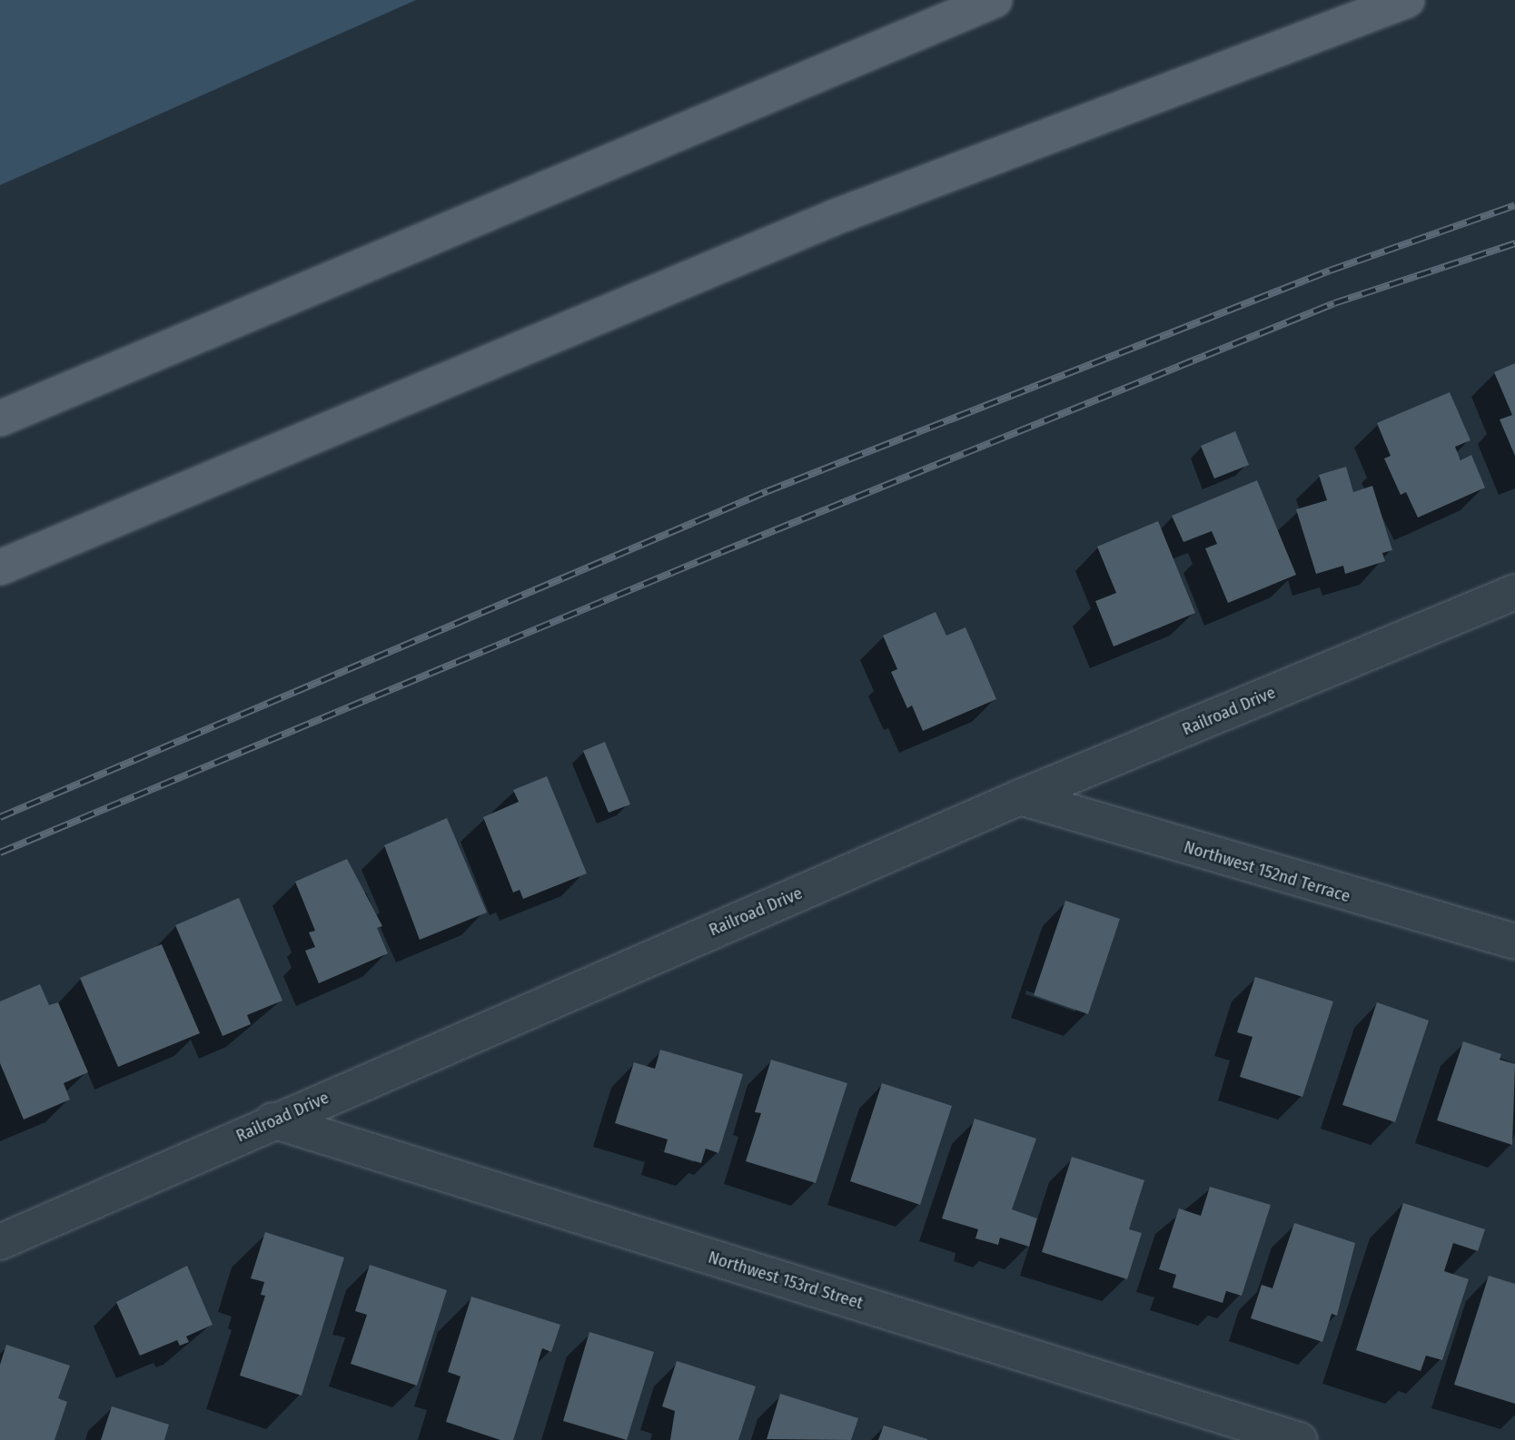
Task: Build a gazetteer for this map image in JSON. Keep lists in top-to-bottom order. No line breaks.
{"streets":{"street":["Railroad Drive","Northwest 152nd Terrace","Northwest 153rd Street"]},"crossings":[["Railroad Drive","Northwest 152nd Terrace"],["Railroad Drive","Northwest 153rd Street"]]}
